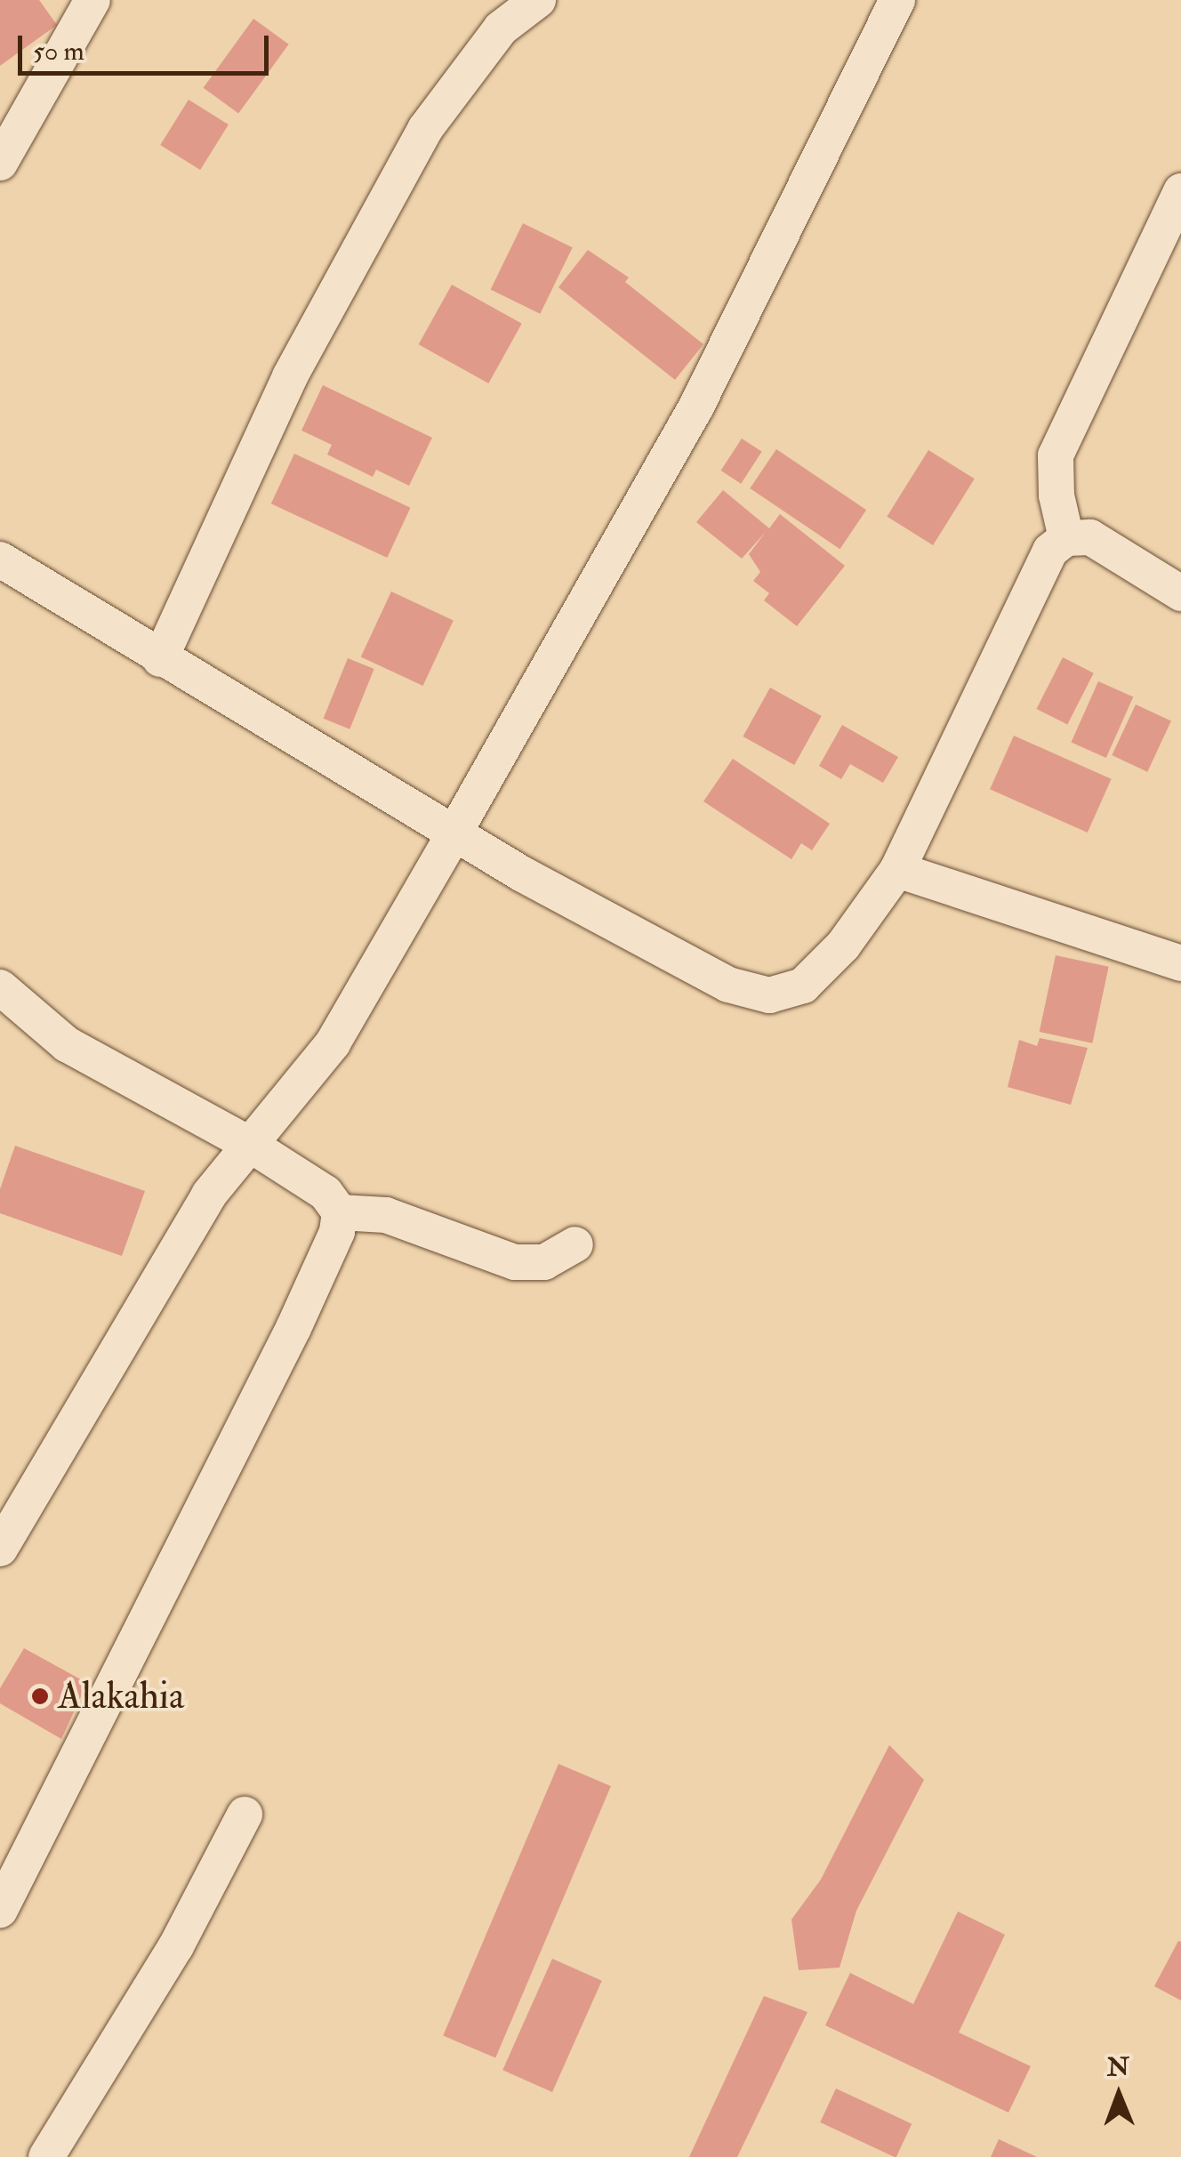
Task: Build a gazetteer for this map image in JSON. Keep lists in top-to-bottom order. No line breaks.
{"places":["Alakahia"],"scale_bar":"50 m","north":"top"}
